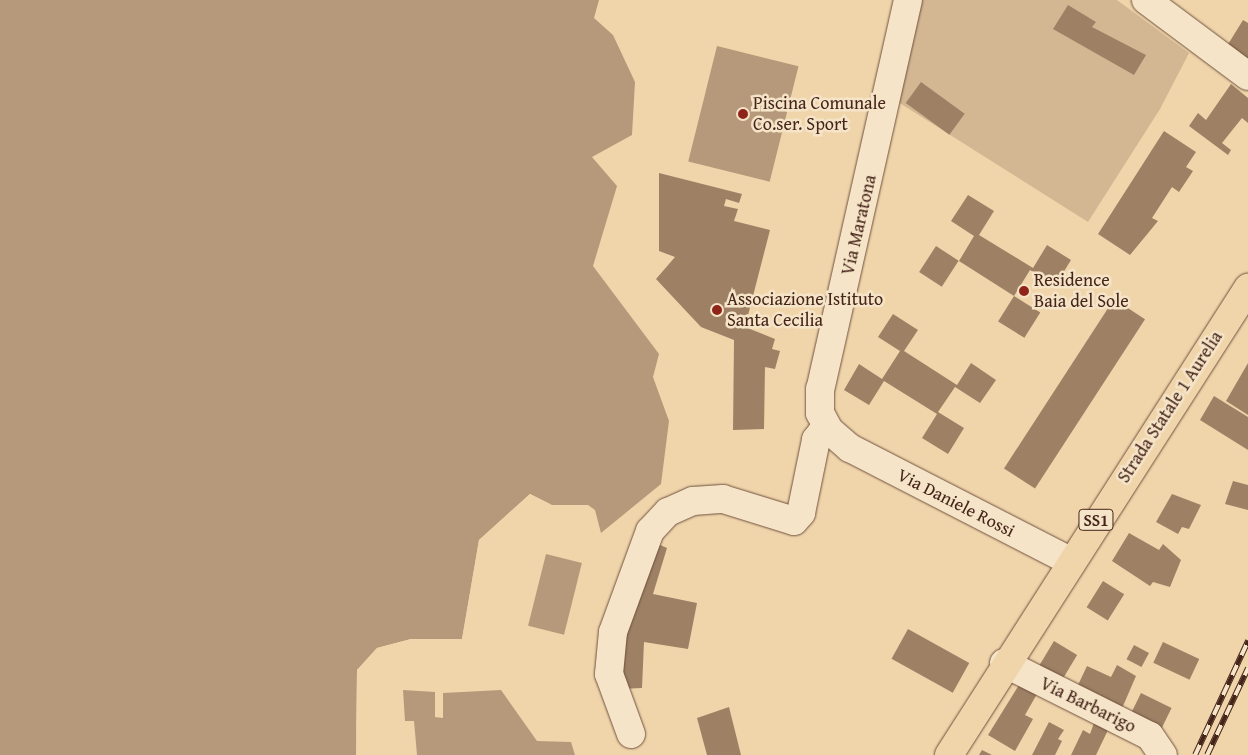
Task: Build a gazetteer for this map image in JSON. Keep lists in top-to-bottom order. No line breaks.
{"streets":{"main road":["Strada Statale 1 Aurelia","SS1"],"street":["Via Maratona","Via Daniele Rossi","Via Barbarigo"]},"crossings":[["Via Maratona","Via Daniele Rossi"],["Strada Statale 1 Aurelia","Via Daniele Rossi"],["Strada Statale 1 Aurelia","Via Barbarigo"]],"places":["Piscina Comunale Co.ser. Sport","Residence Baia del Sole","Associazione Istituto Santa Cecilia"]}
